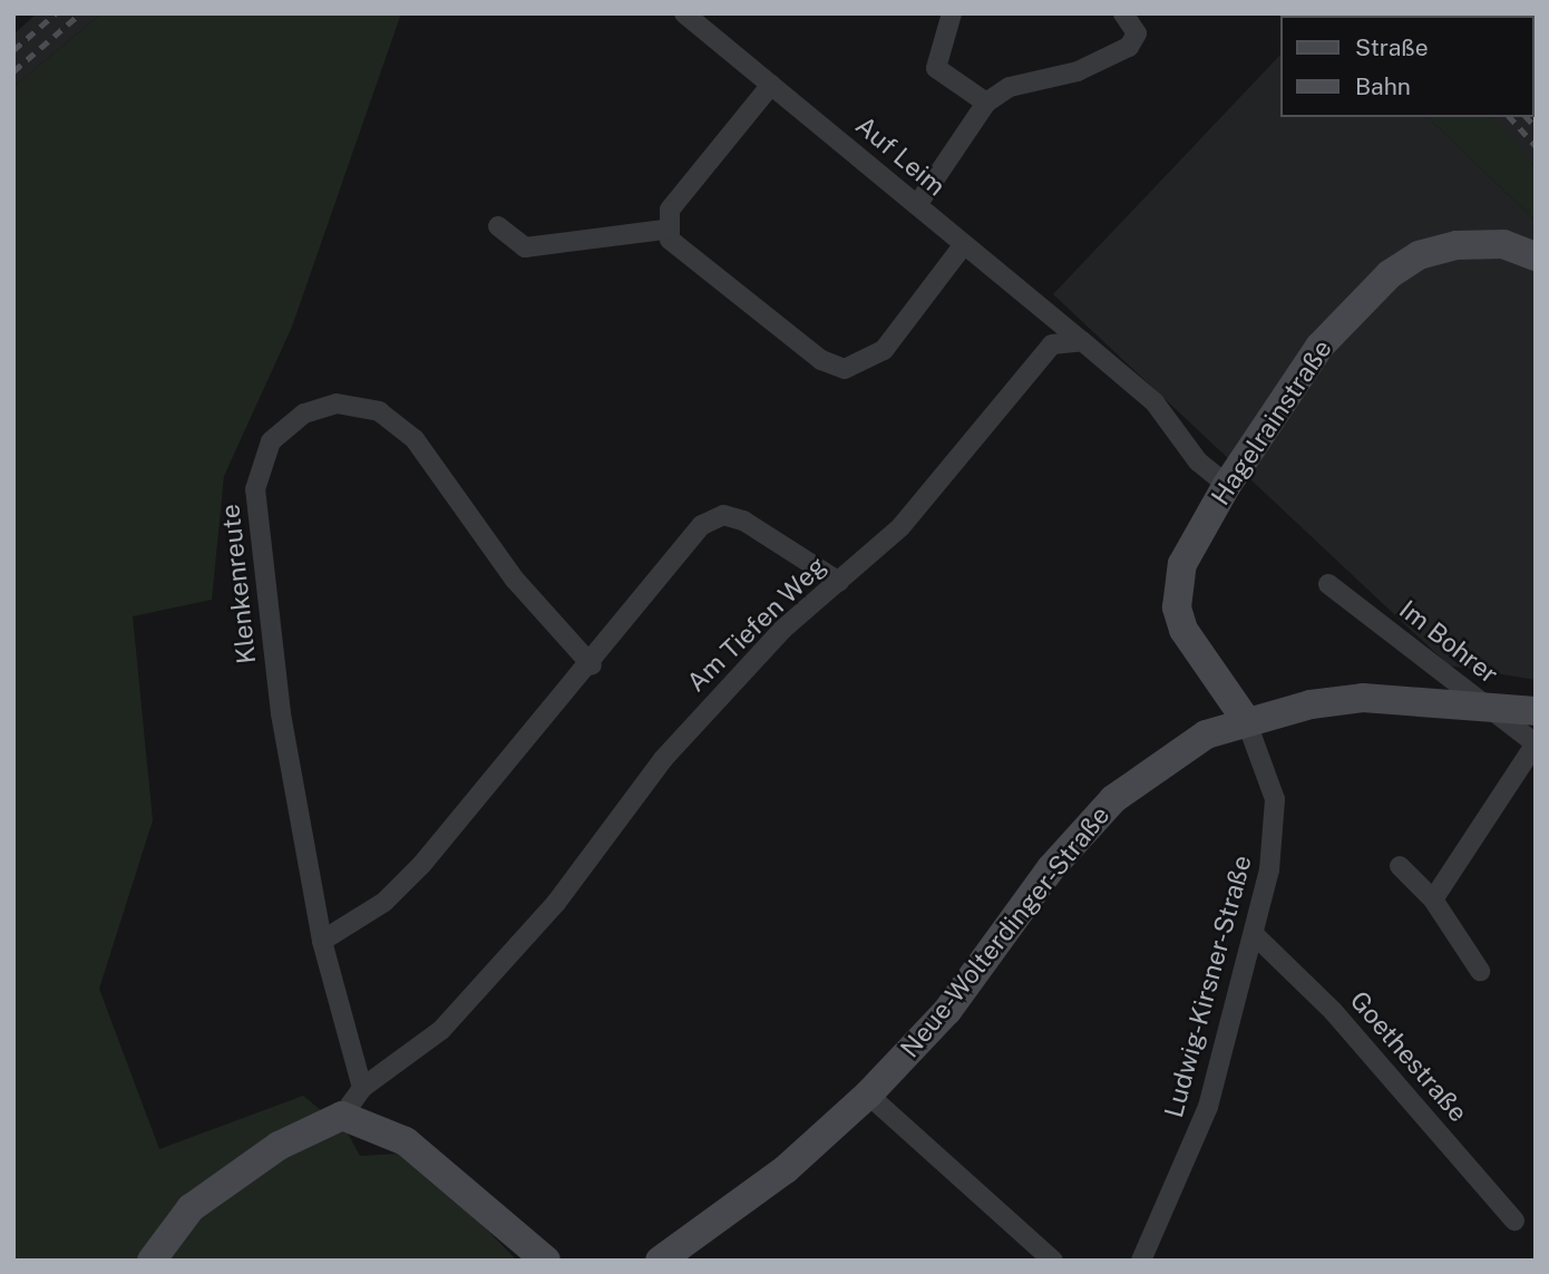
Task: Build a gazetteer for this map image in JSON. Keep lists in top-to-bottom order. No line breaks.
{"streets":{"main road":["Hagelrainstraße","Neue-Wolterdinger-Straße"],"street":["Auf Leim","Klenkenreute","Am Tiefen Weg","Im Bohrer","Ludwig-Kirsner-Straße","Goethestraße"]},"crossings":[["Auf Leim","Am Tiefen Weg"],["Hagelrainstraße","Neue-Wolterdinger-Straße"],["Hagelrainstraße","Ludwig-Kirsner-Straße"],["Klenkenreute","Am Tiefen Weg"],["Neue-Wolterdinger-Straße","Ludwig-Kirsner-Straße"],["Ludwig-Kirsner-Straße","Goethestraße"]],"legend":["Straße","Bahn"]}
